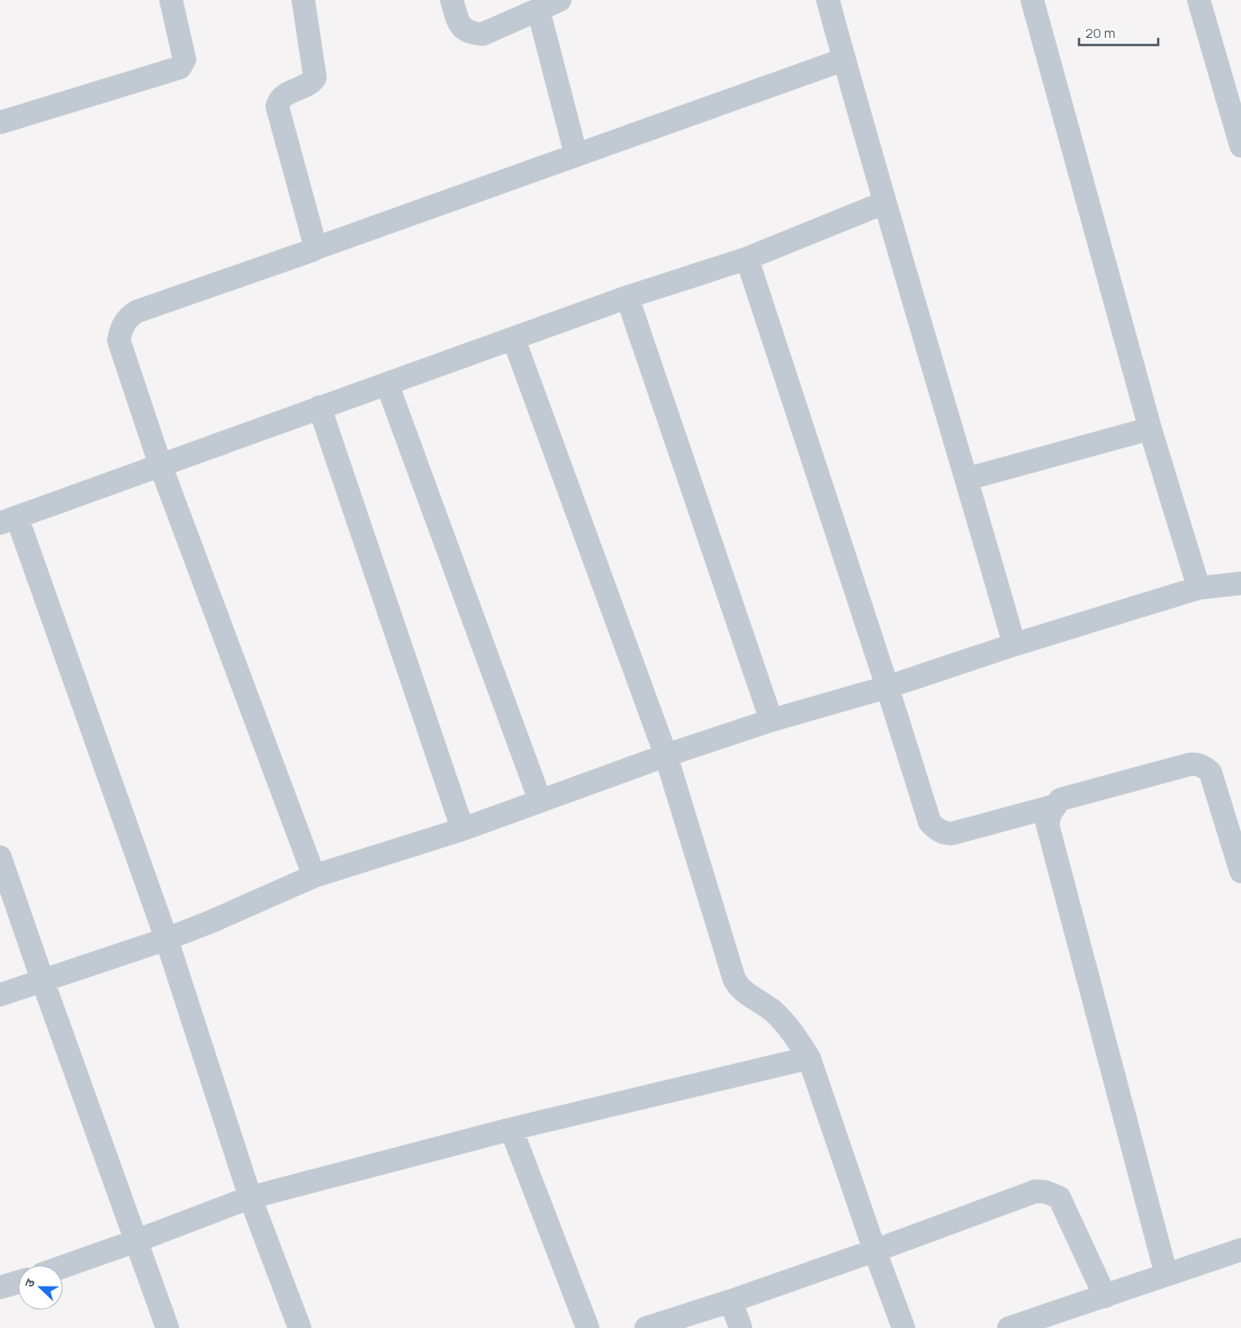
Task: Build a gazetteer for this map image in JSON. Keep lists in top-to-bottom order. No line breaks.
{"scale_bar":"20 m","north":"left"}
